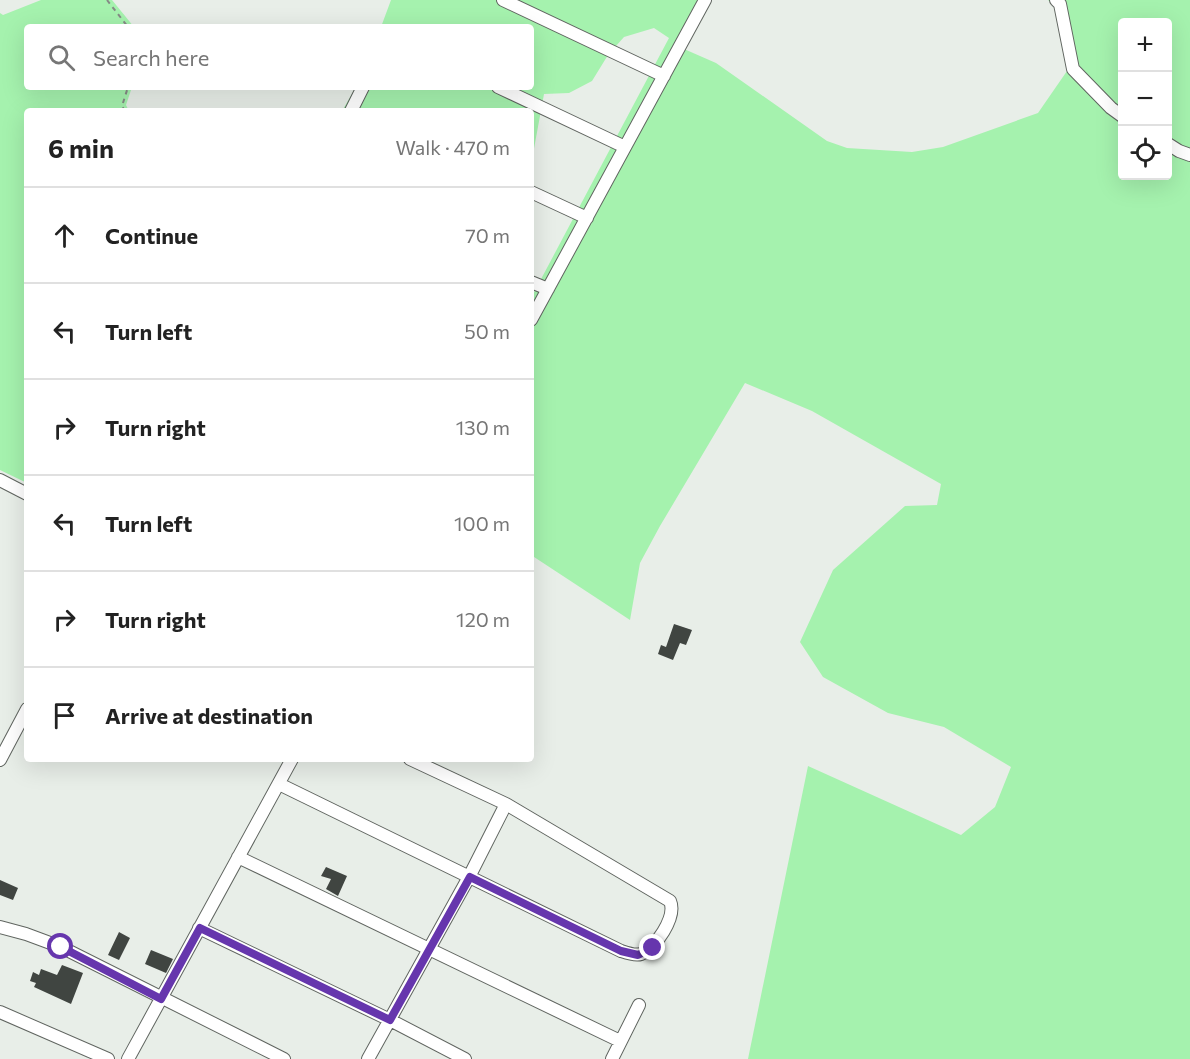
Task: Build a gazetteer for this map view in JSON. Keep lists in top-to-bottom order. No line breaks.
{"page":{"map_buttons":["+","−"],"search":"Search here","heading":["6 min","Walk · 470 m"],"list":[["Continue","70 m"],["Turn left","50 m"],["Turn right","130 m"],["Turn left","100 m"],["Turn right","120 m"],"Arrive at destination"]}}
